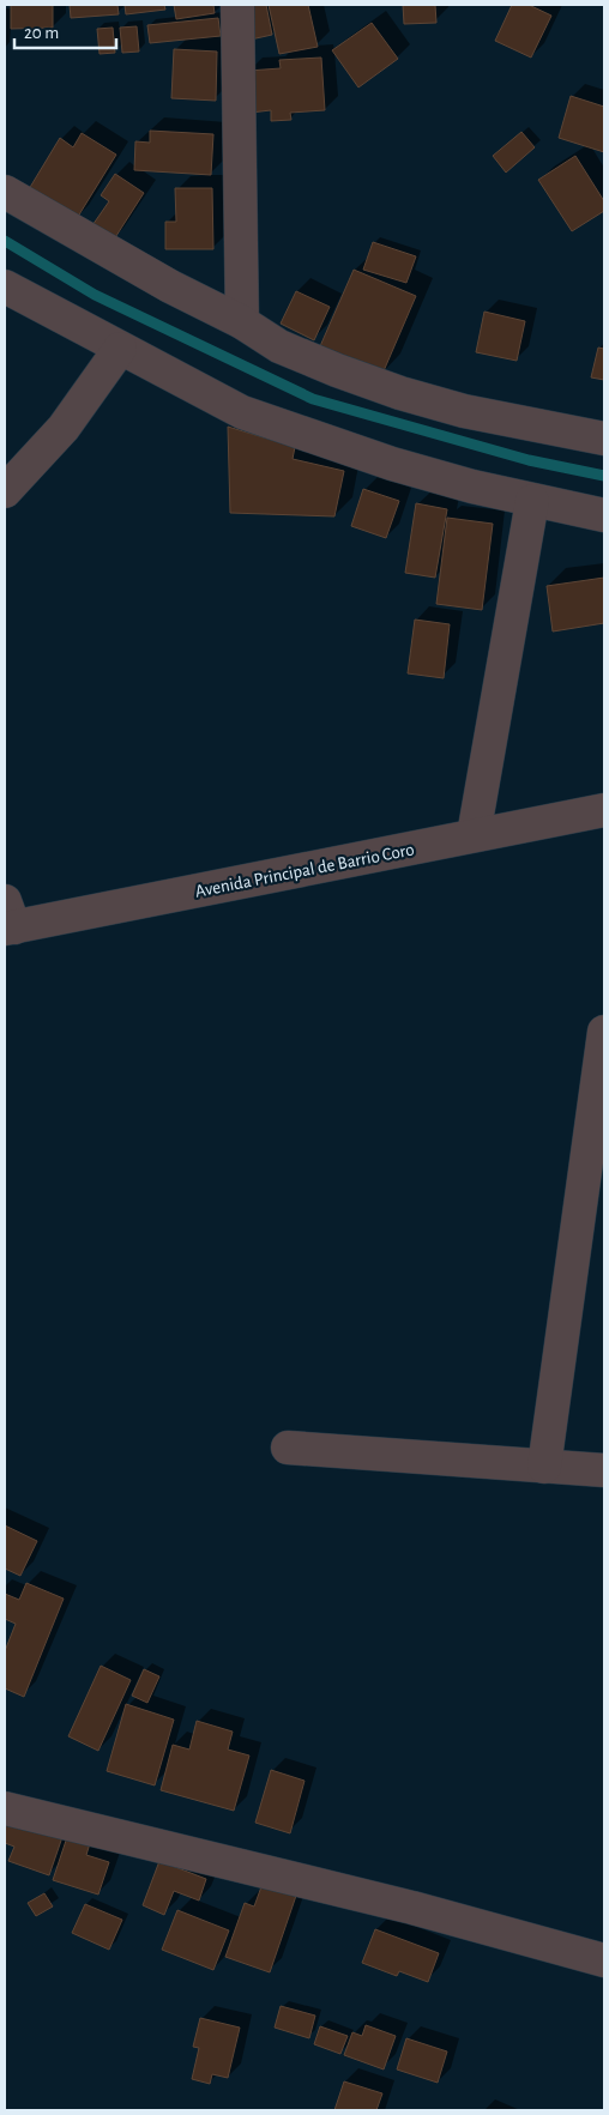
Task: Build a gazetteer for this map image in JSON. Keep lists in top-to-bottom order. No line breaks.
{"streets":{"street":["Avenida Principal de Barrio Coro"]},"scale_bar":"20 m"}
